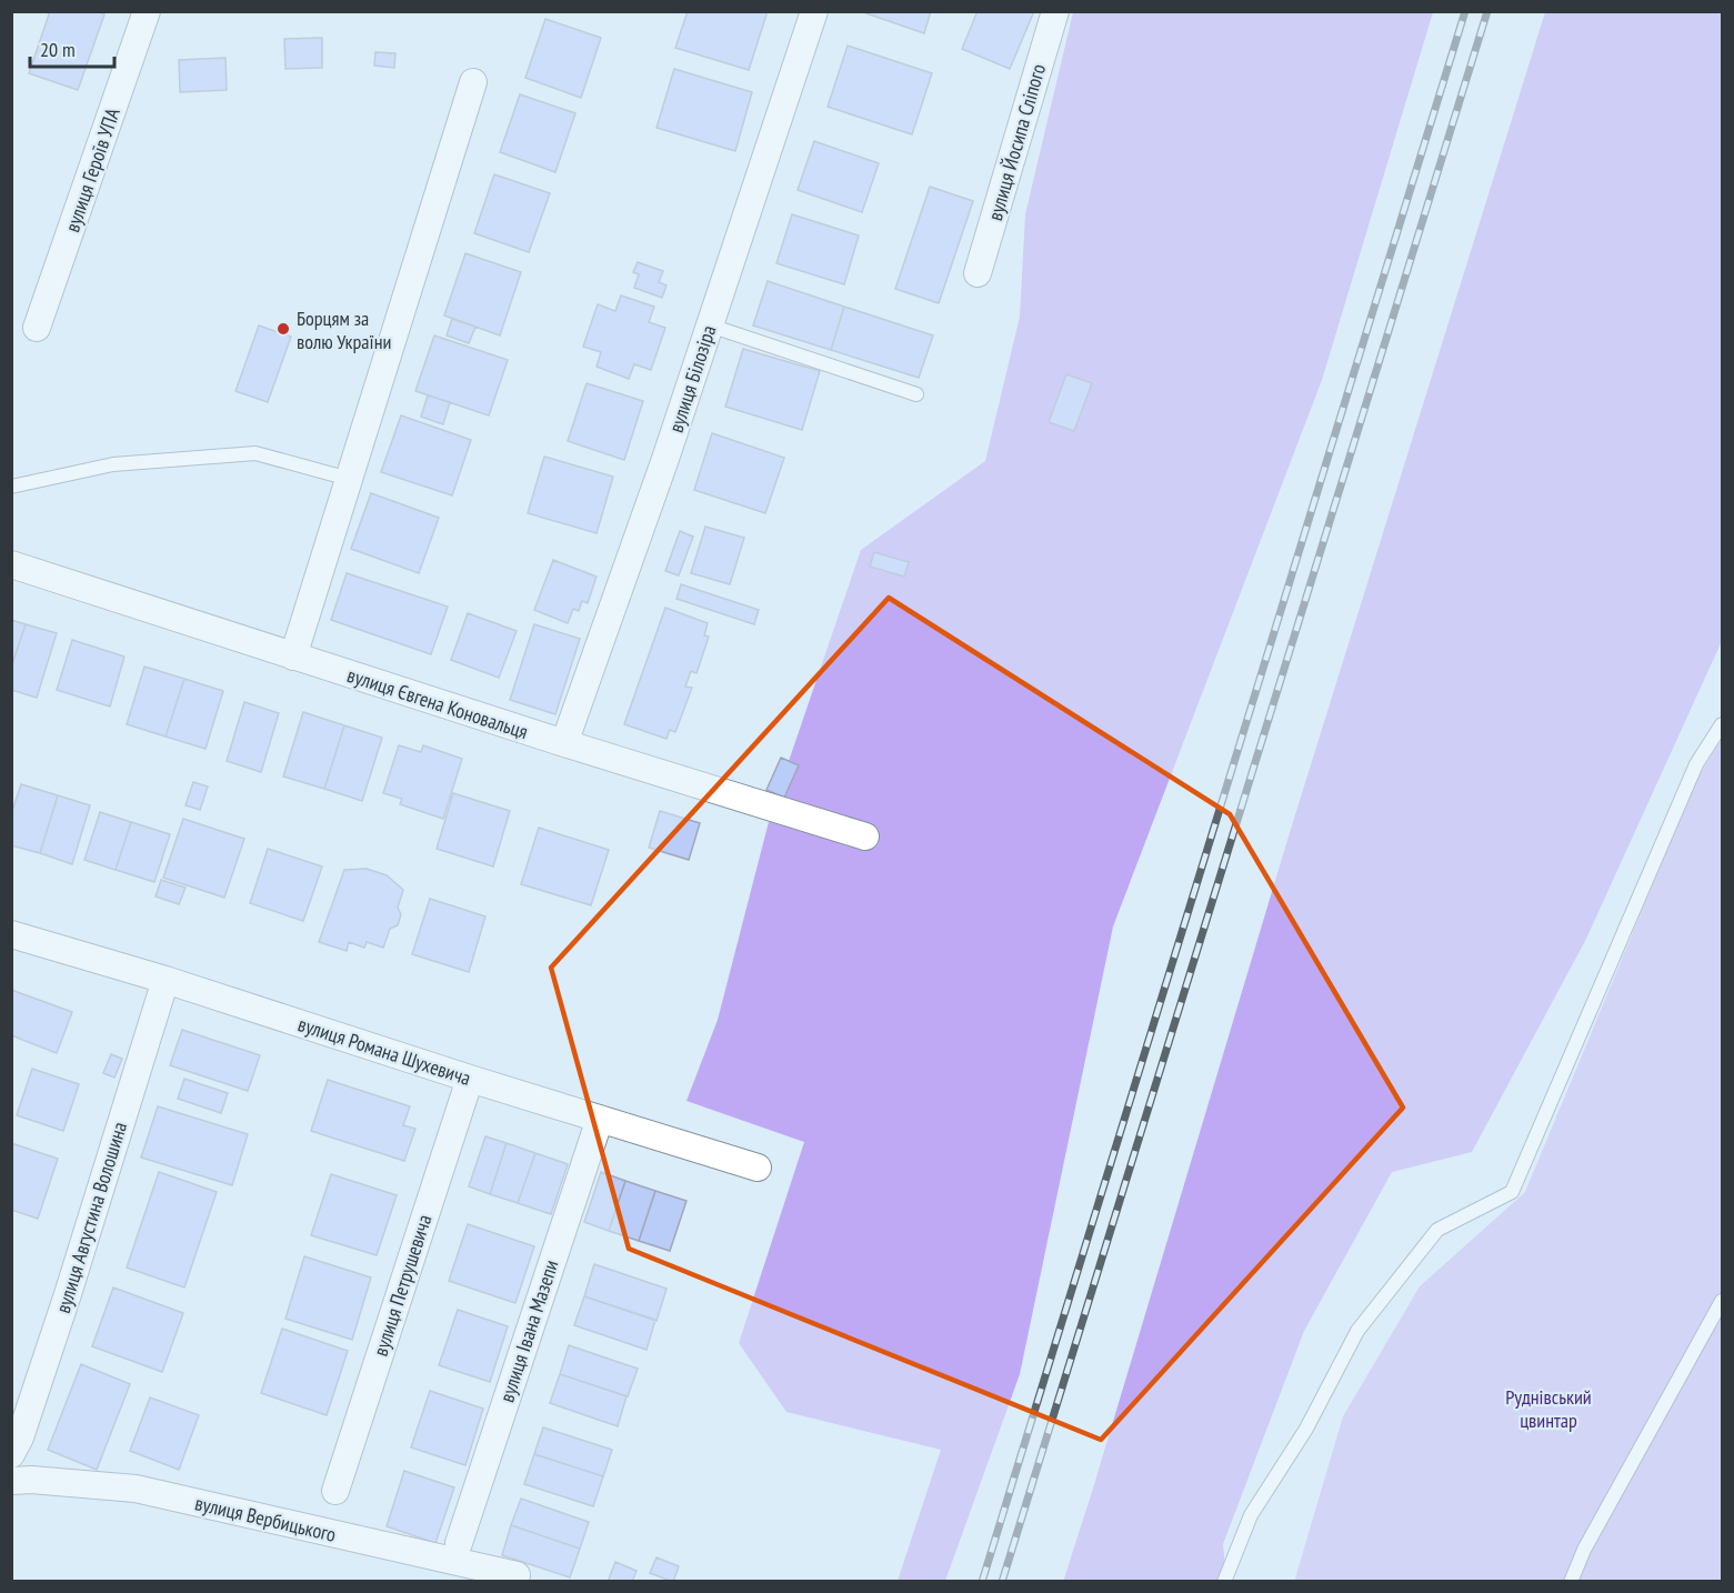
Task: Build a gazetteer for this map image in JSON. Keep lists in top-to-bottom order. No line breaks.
{"streets":{"street":["вулиця Йосипа Сліпого","вулиця Героїв УПА","вулиця Білозіра","вулиця Євгена Коновальця","вулиця Романа Шухевича","вулиця Августина Волошина","вулиця Петрушевича","вулиця Івана Мазепи","вулиця Вербицького"]},"crossings":[["вулиця Білозіра","вулиця Євгена Коновальця"],["вулиця Романа Шухевича","вулиця Августина Волошина"],["вулиця Романа Шухевича","вулиця Петрушевича"],["вулиця Романа Шухевича","вулиця Івана Мазепи"]],"parks":["Руднівський цвинтар"],"places":["Борцям за волю України"],"scale_bar":"20 m"}
